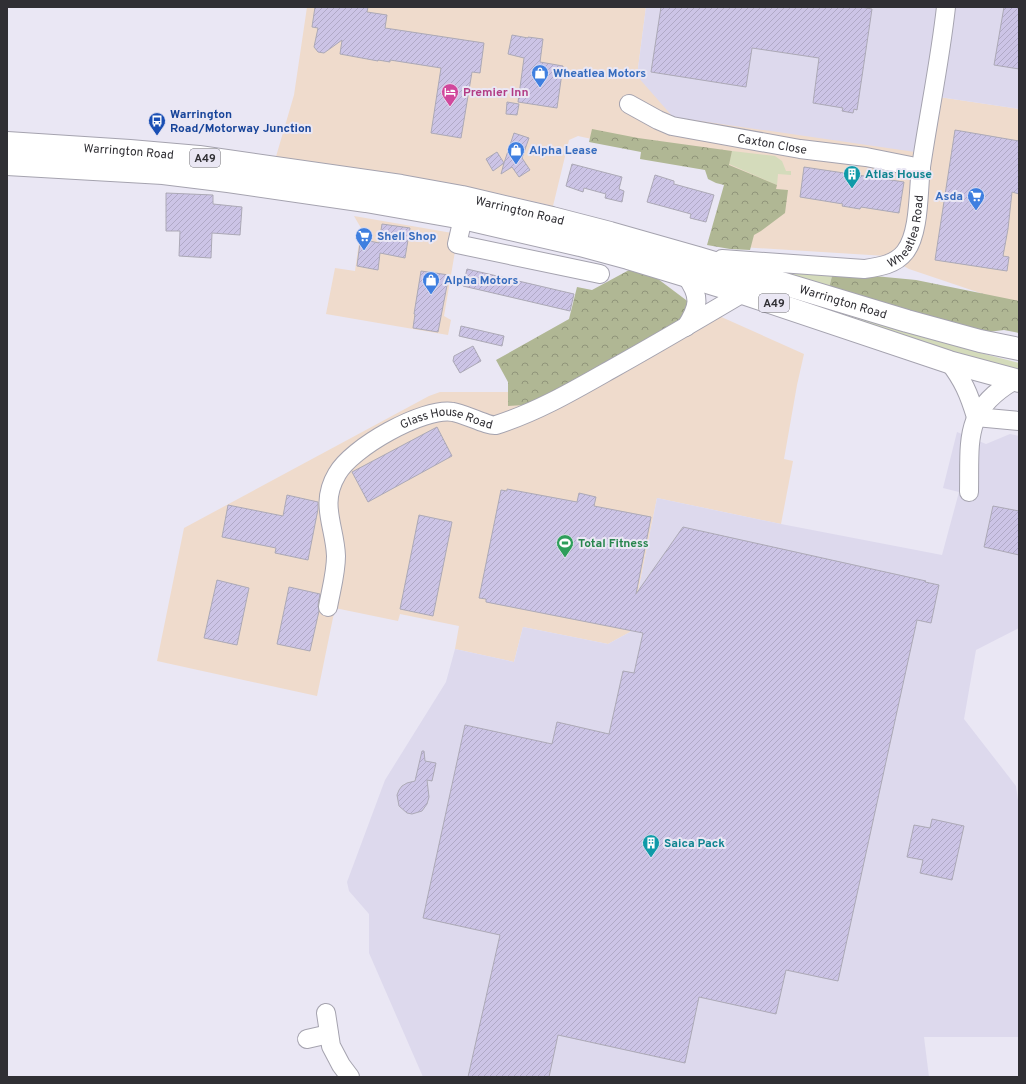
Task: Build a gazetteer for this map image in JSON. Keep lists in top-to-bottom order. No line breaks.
{"streets":{"highway":["Warrington Road","A49"],"street":["Caxton Close","Wheatlea Road","Glass House Road"]},"crossings":[["Caxton Close","Wheatlea Road"],["Warrington Road","Wheatlea Road"],["Warrington Road","Glass House Road"]],"places":{"shop":["Wheatlea Motors","Alpha Lease","Alpha Motors"],"hotel":["Premier Inn"],"bus stop":["Warrington Road/Motorway Junction"],"building":["Atlas House","Saica Pack"],"supermarket":["Asda","Shell Shop"],"sports":["Total Fitness"]}}
